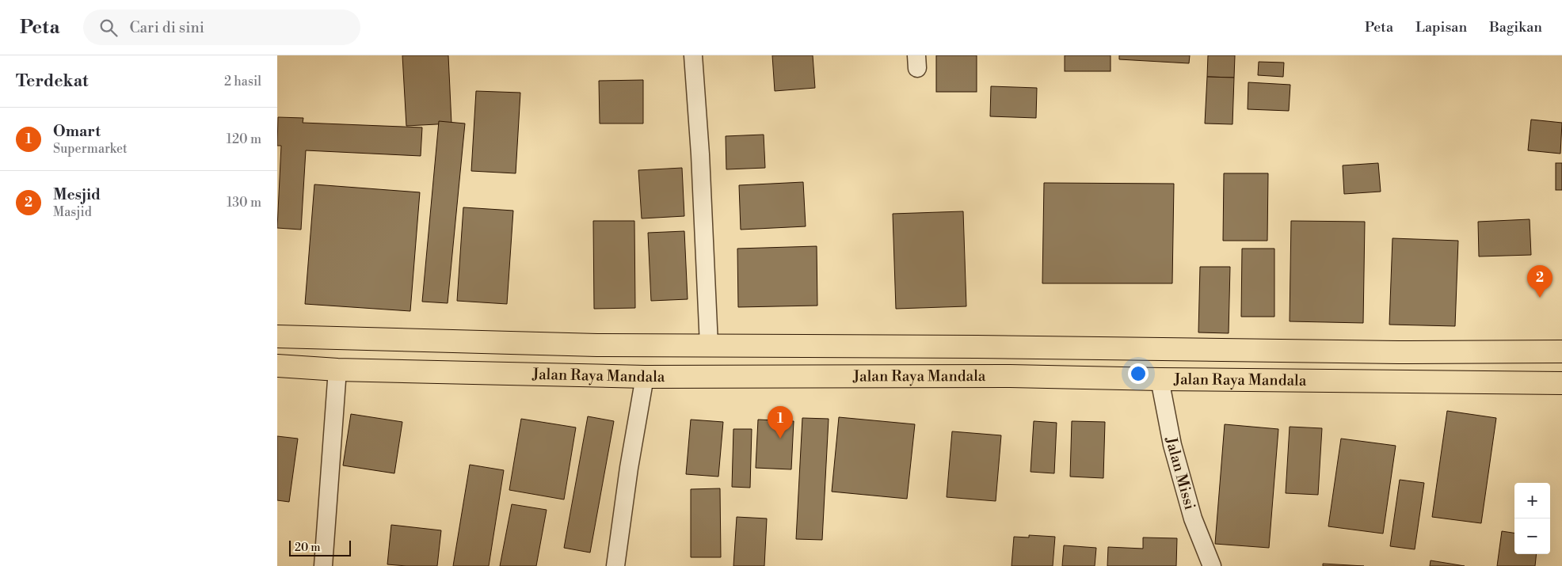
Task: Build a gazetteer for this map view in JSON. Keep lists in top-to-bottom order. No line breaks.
{"streets":{"highway":["Jalan Raya Mandala"],"street":["Jalan Missi"]},"crossings":[["Jalan Raya Mandala","Jalan Missi"]],"scale_bar":"20 m","page":{"header":"Peta","search":"Cari di sini","nav":["Peta","Lapisan","Bagikan"],"heading":["Terdekat","2 hasil"],"list":[{"mark":"1","name":"Omart","note":"Supermarket","value":"120 m"},{"mark":"2","name":"Mesjid","note":"Masjid","value":"130 m"}],"pins":["2","1"],"map_buttons":["+","−"],"scale":"20 m"}}
